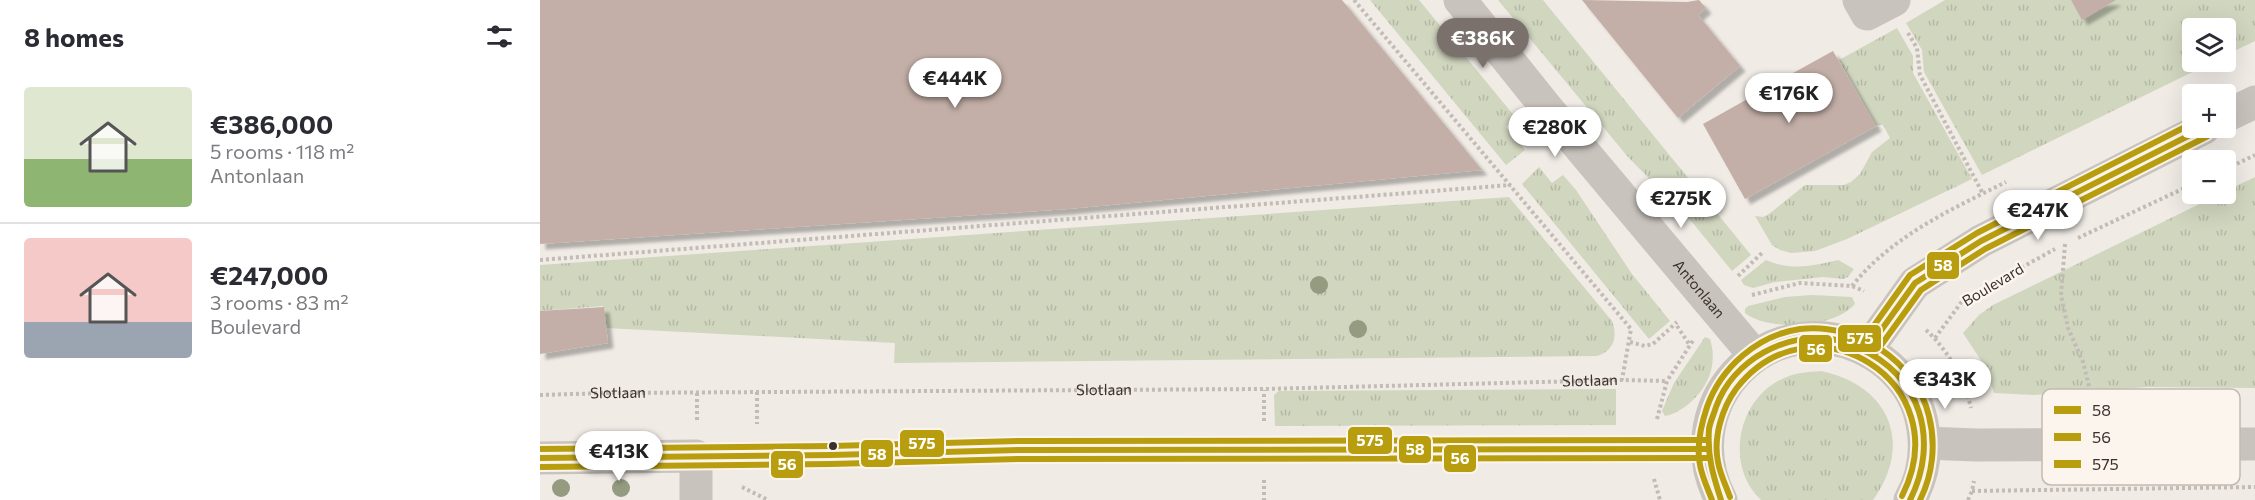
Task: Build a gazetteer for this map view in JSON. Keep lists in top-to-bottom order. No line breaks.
{"streets":{"street":["Antonlaan"],"path":["Boulevard","Slotlaan"]},"lines":["transit line 575","transit line 58","transit line 56"],"legend":["58","56","575"],"page":{"heading":"8 homes","map_buttons":["+","−"],"price":["€386K","€444K","€176K","€280K","€275K","€247K","€343K","€413K"],"list":[{"name":"€386,000","note":"5 rooms · 118 m² · Antonlaan"},{"name":"€247,000","note":"3 rooms · 83 m² · Boulevard"}]}}
